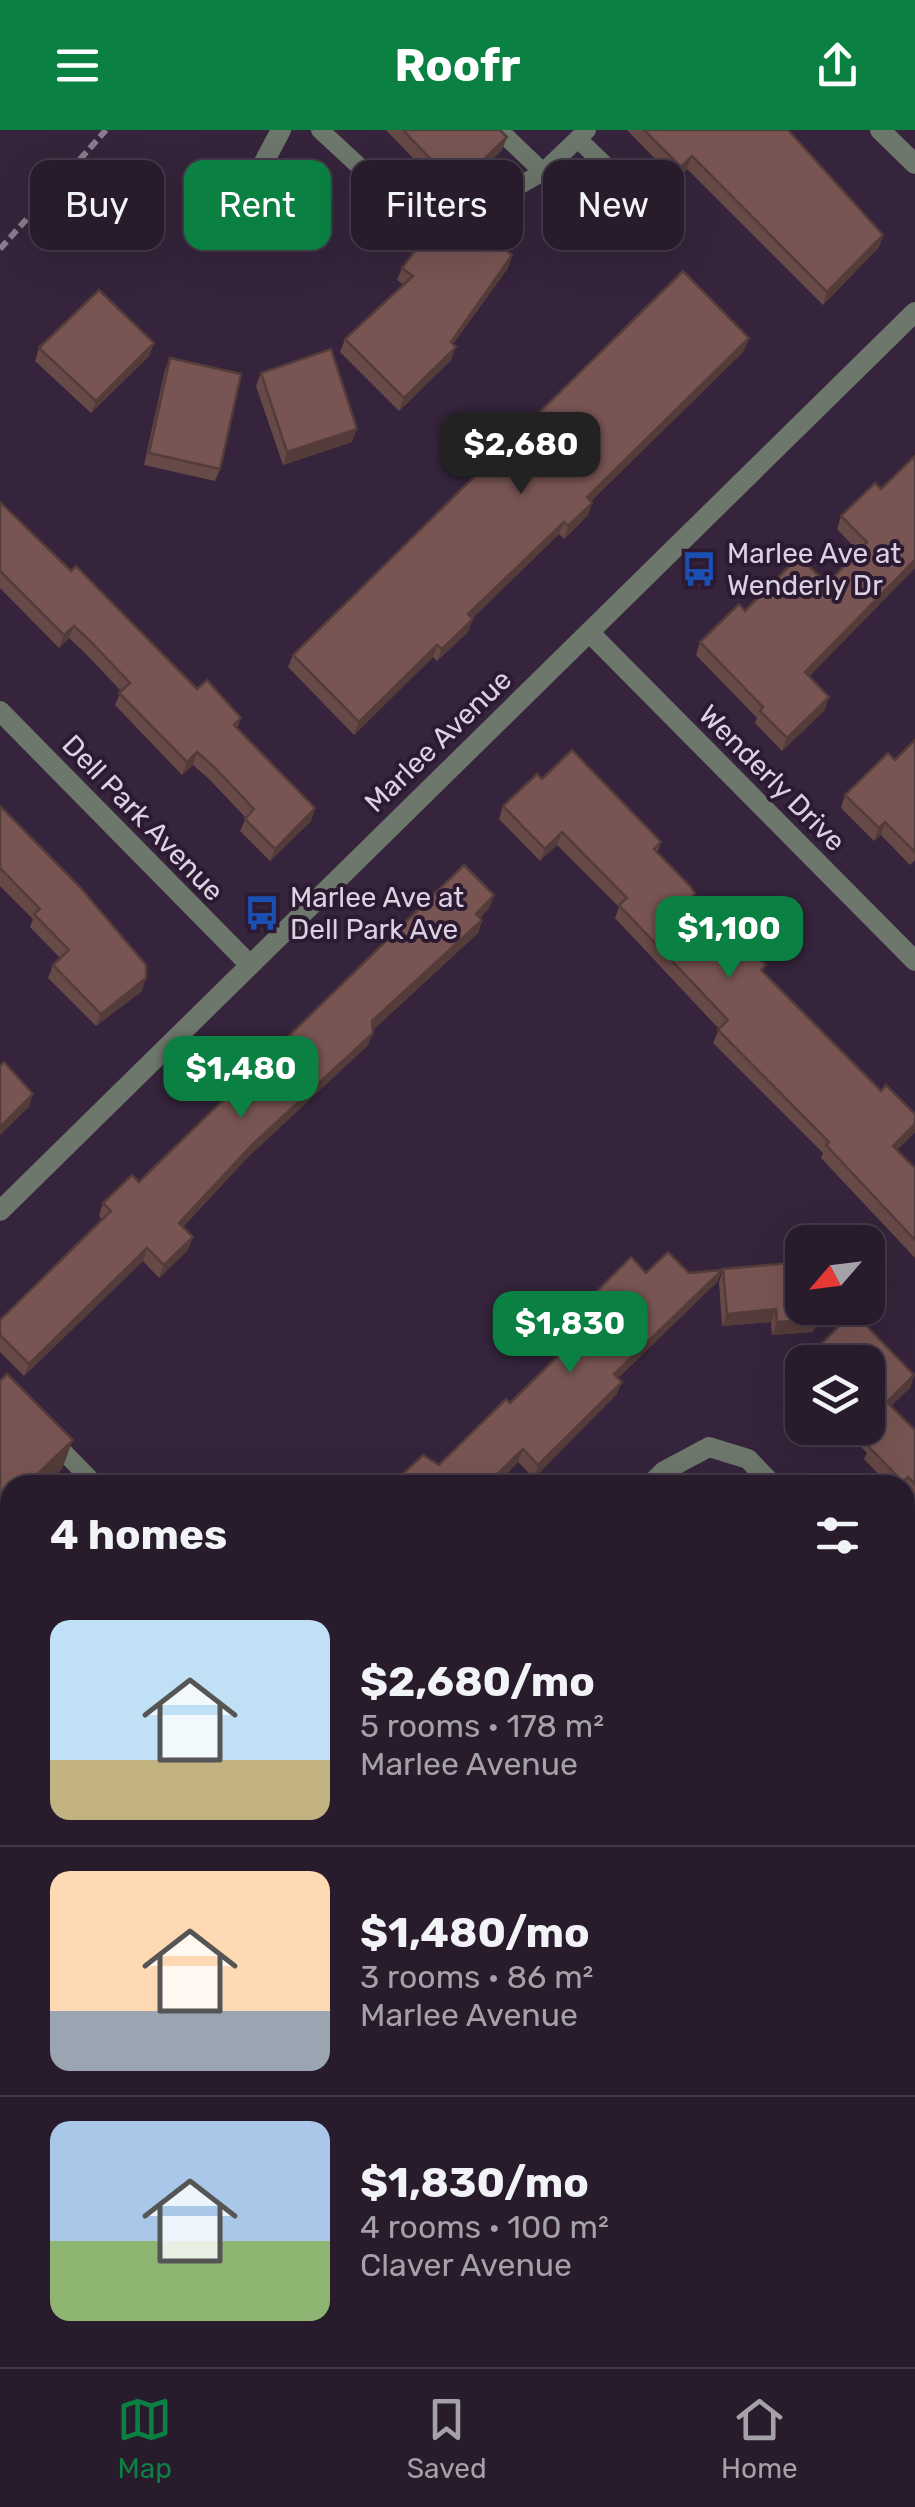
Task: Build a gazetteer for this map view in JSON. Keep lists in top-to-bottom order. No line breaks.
{"streets":{"street":["Marlee Avenue","Wenderly Drive","Dell Park Avenue"]},"crossings":[["Marlee Avenue","Wenderly Drive"],["Marlee Avenue","Dell Park Avenue"]],"places":{"bus stop":["Marlee Ave at Wenderly Dr","Marlee Ave at Dell Park Ave"]},"north":"bottom left","page":{"header":"Roofr","chip":["Buy","Rent","Filters","New"],"price":["$2,680","$1,100","$1,480","$1,830"],"heading":"4 homes","list":[{"name":"$2,680/mo","note":"5 rooms · 178 m² · Marlee Avenue"},{"name":"$1,480/mo","note":"3 rooms · 86 m² · Marlee Avenue"},{"name":"$1,830/mo","note":"4 rooms · 100 m² · Claver Avenue"}],"tabs":["Map","Saved","Home"]}}
